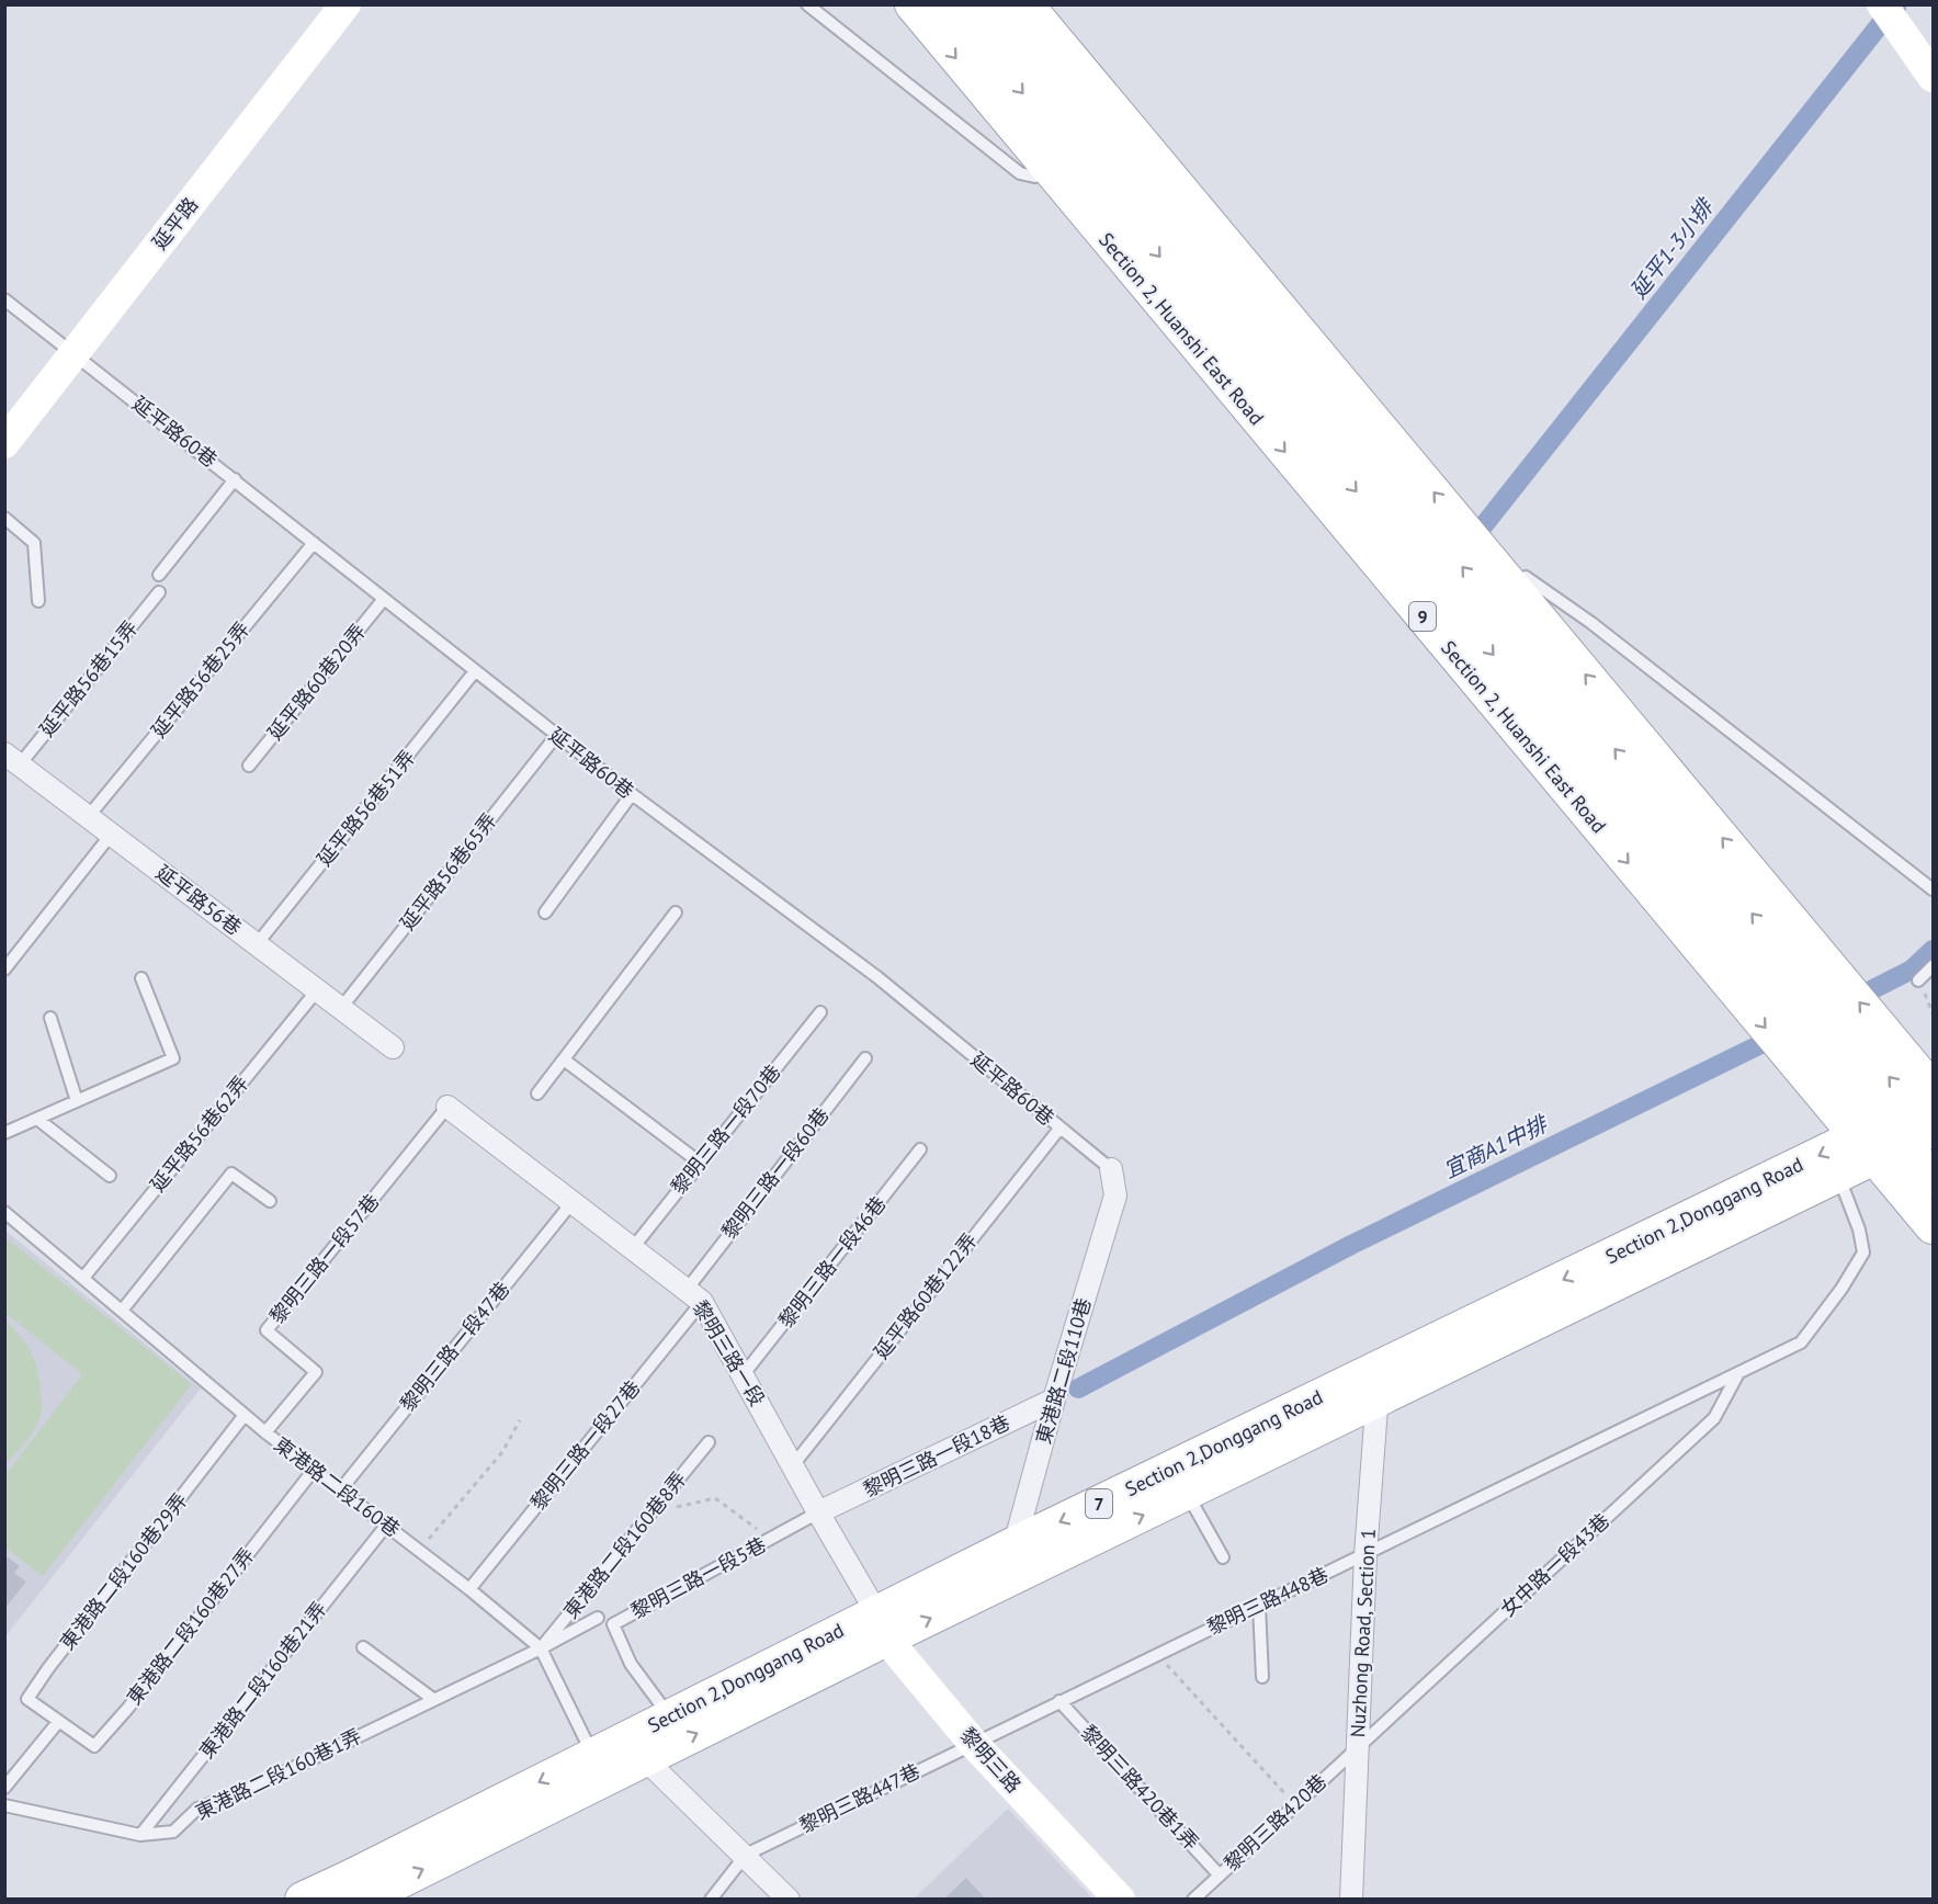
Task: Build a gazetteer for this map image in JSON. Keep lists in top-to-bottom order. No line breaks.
{"streets":{"main road":["延平路","Section 2, Huanshi East Road","9","Section 2,Donggang Road","7","黎明三路"],"street":["延平路56巷","黎明三路一段","東港路二段110巷","黎明三路一段18巷","Nuzhong Road, Section 1"],"lane":["延平路60巷","延平路56巷15弄","延平路56巷25弄","延平路60巷20弄","延平路56巷51弄","延平路56巷65弄","黎明三路一段70巷","延平路56巷62弄","黎明三路一段60巷","黎明三路一段57巷","黎明三路一段46巷","延平路60巷122弄","黎明三路一段47巷","黎明三路一段27巷","東港路二段160巷","東港路二段160巷8弄","女中路一段43巷","東港路二段160巷29弄","黎明三路一段5巷","黎明三路448巷","東港路二段160巷27弄","東港路二段160巷21弄","東港路二段160巷1弄","黎明三路420巷1弄","黎明三路447巷","黎明三路420巷"]},"crossings":[["延平路","延平路60巷"],["Section 2, Huanshi East Road","Section 2,Donggang Road"],["延平路60巷","延平路56巷25弄"],["延平路60巷","延平路60巷20弄"],["延平路60巷","延平路56巷51弄"],["延平路60巷","延平路56巷65弄"],["延平路60巷","延平路60巷122弄"],["延平路60巷","東港路二段110巷"],["延平路56巷15弄","延平路56巷"],["延平路56巷25弄","延平路56巷"],["延平路56巷51弄","延平路56巷"],["延平路56巷65弄","延平路56巷"],["延平路56巷","延平路56巷62弄"],["黎明三路一段70巷","黎明三路一段"],["延平路56巷62弄","東港路二段160巷"],["黎明三路一段60巷","黎明三路一段"],["黎明三路一段60巷","黎明三路一段27巷"],["Section 2,Donggang Road","黎明三路一段"],["Section 2,Donggang Road","東港路二段110巷"],["Section 2,Donggang Road","東港路二段160巷"],["Section 2,Donggang Road","黎明三路一段5巷"],["Section 2,Donggang Road","黎明三路448巷"],["Section 2,Donggang Road","Nuzhong Road, Section 1"],["Section 2,Donggang Road","黎明三路"],["黎明三路一段57巷","黎明三路一段"],["黎明三路一段57巷","東港路二段160巷"],["黎明三路一段46巷","黎明三路一段"],["延平路60巷122弄","黎明三路一段"],["黎明三路一段47巷","黎明三路一段"],["黎明三路一段47巷","東港路二段160巷"],["黎明三路一段","黎明三路一段27巷"],["黎明三路一段","黎明三路一段18巷"],["黎明三路一段","黎明三路一段5巷"],["黎明三路一段","黎明三路"],["東港路二段110巷","黎明三路一段18巷"],["黎明三路一段27巷","東港路二段160巷"],["黎明三路一段18巷","黎明三路一段5巷"],["東港路二段160巷","東港路二段160巷8弄"],["東港路二段160巷","東港路二段160巷29弄"],["東港路二段160巷","東港路二段160巷27弄"],["東港路二段160巷","東港路二段160巷21弄"],["東港路二段160巷","東港路二段160巷1弄"],["東港路二段160巷8弄","東港路二段160巷1弄"],["女中路一段43巷","黎明三路448巷"],["女中路一段43巷","Nuzhong Road, Section 1"],["女中路一段43巷","黎明三路420巷"],["東港路二段160巷29弄","東港路二段160巷27弄"],["黎明三路448巷","Nuzhong Road, Section 1"],["黎明三路448巷","黎明三路"],["黎明三路448巷","黎明三路420巷1弄"],["黎明三路448巷","黎明三路447巷"],["Nuzhong Road, Section 1","黎明三路420巷"],["東港路二段160巷21弄","東港路二段160巷1弄"],["黎明三路","黎明三路447巷"],["黎明三路420巷1弄","黎明三路420巷"]],"water":["延平1-3小排","宜商A1中排"]}
